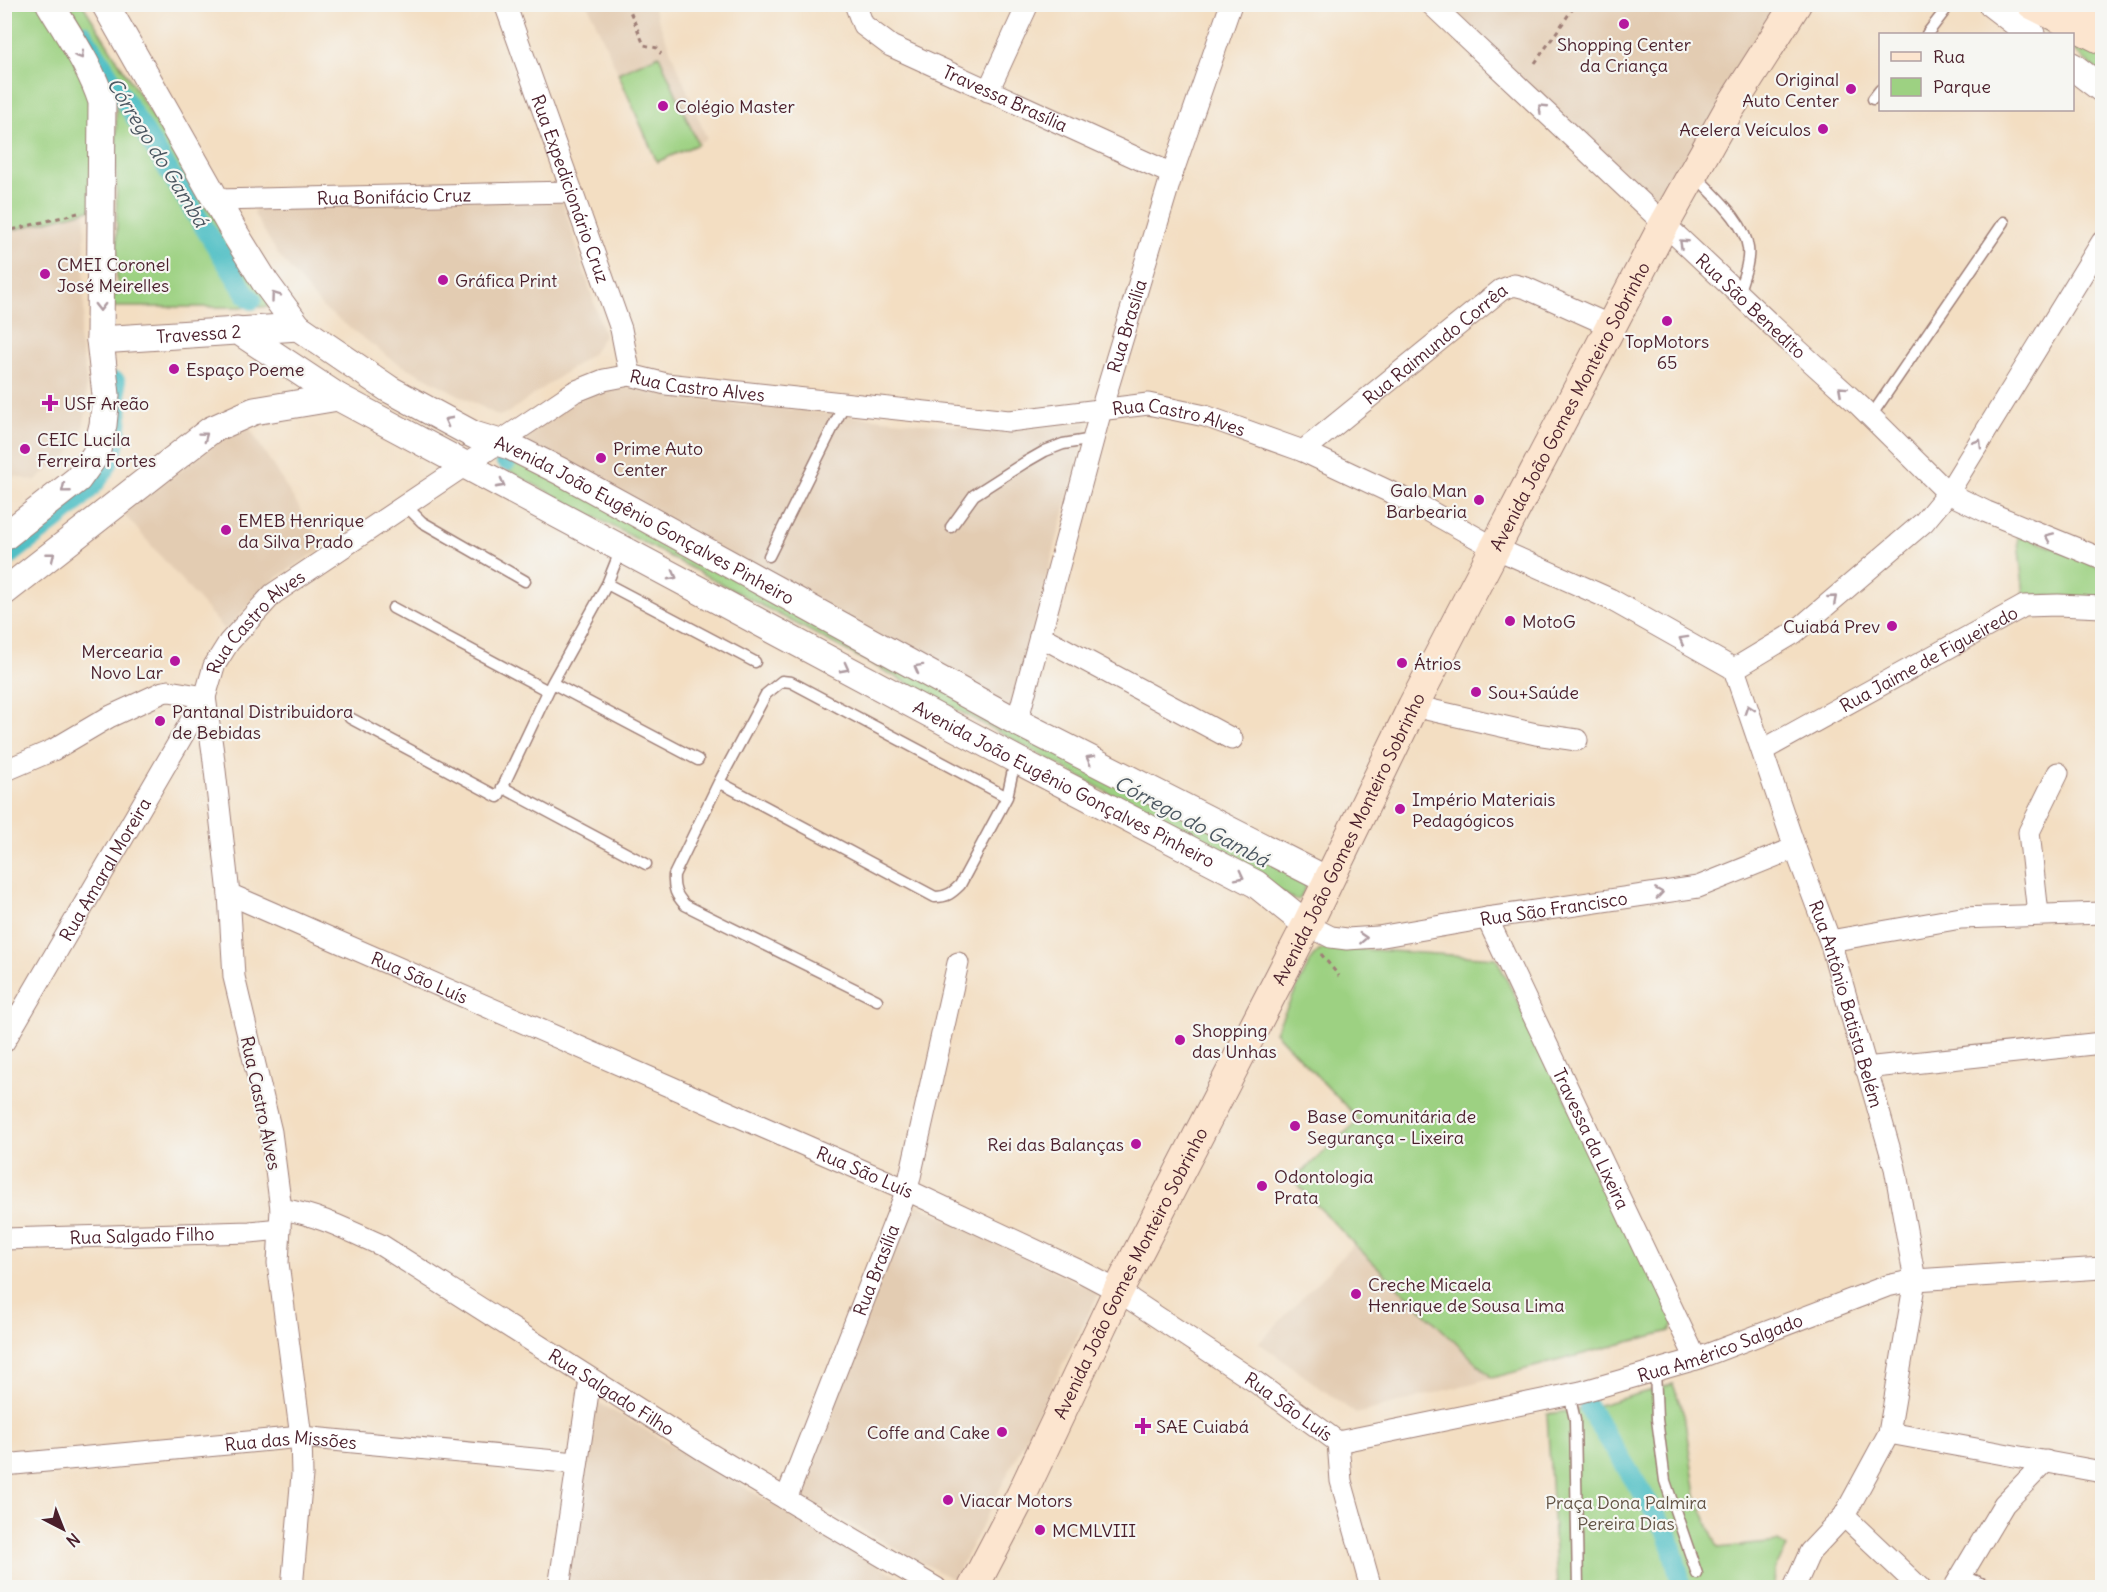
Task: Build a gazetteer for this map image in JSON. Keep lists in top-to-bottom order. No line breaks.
{"streets":{"main road":["Avenida João Gomes Monteiro Sobrinho"],"street":["Travessa Brasília","Rua Expedicionário Cruz","Rua Bonifácio Cruz","Rua São Benedito","Rua Brasília","Travessa 2","Rua Raimundo Corrêa","Rua Castro Alves","Avenida João Eugênio Gonçalves Pinheiro","Rua Jaime de Figueiredo","Rua Amaral Moreira","Rua São Francisco","Rua São Luís","Rua Antônio Batista Belém","Travessa da Lixeira","Rua Salgado Filho","Rua Américo Salgado","Rua das Missões"]},"crossings":[["Travessa Brasília","Rua Brasília"],["Rua Expedicionário Cruz","Rua Bonifácio Cruz"],["Rua Expedicionário Cruz","Rua Castro Alves"],["Rua Bonifácio Cruz","Avenida João Eugênio Gonçalves Pinheiro"],["Rua São Benedito","Avenida João Gomes Monteiro Sobrinho"],["Rua Brasília","Rua Castro Alves"],["Rua Brasília","Avenida João Eugênio Gonçalves Pinheiro"],["Rua Brasília","Rua São Luís"],["Rua Brasília","Rua Salgado Filho"],["Travessa 2","Avenida João Eugênio Gonçalves Pinheiro"],["Rua Raimundo Corrêa","Rua Castro Alves"],["Rua Raimundo Corrêa","Avenida João Gomes Monteiro Sobrinho"],["Rua Castro Alves","Avenida João Gomes Monteiro Sobrinho"],["Rua Castro Alves","Avenida João Eugênio Gonçalves Pinheiro"],["Rua Castro Alves","Rua Amaral Moreira"],["Rua Castro Alves","Rua São Luís"],["Rua Castro Alves","Rua Salgado Filho"],["Rua Castro Alves","Rua das Missões"],["Avenida João Gomes Monteiro Sobrinho","Avenida João Eugênio Gonçalves Pinheiro"],["Avenida João Gomes Monteiro Sobrinho","Rua São Francisco"],["Avenida João Gomes Monteiro Sobrinho","Rua São Luís"],["Avenida João Eugênio Gonçalves Pinheiro","Rua São Francisco"],["Rua Jaime de Figueiredo","Rua Antônio Batista Belém"],["Rua São Francisco","Rua Antônio Batista Belém"],["Rua São Francisco","Travessa da Lixeira"],["Rua São Luís","Rua Américo Salgado"],["Rua Antônio Batista Belém","Rua Américo Salgado"],["Travessa da Lixeira","Rua Américo Salgado"]],"one_way":["Rua São Benedito","Rua São Francisco"],"water":["Córrego do Gambá"],"parks":["Praça Dona Palmira Pereira Dias"],"places":{"other":["Shopping Center da Criança","Original Auto Center","Colégio Master","Acelera Veículos","CMEI Coronel José Meirelles","Gráfica Print","TopMotors 65","Espaço Poeme","CEIC Lucila Ferreira Fortes","Prime Auto Center","Galo Man Barbearia","EMEB Henrique da Silva Prado","MotoG","Cuiabá Prev","Mercearia Novo Lar","Átrios","Sou+Saúde","Pantanal Distribuidora de Bebidas","Império Materiais Pedagógicos","Shopping das Unhas","Base Comunitária de Segurança - Lixeira","Rei das Balanças","Odontologia Prata","Creche Micaela Henrique de Sousa Lima","Coffe and Cake","Viacar Motors","MCMLVIII"],"health":["USF Areão","SAE Cuiabá"]},"legend":["Rua","Parque"],"north":"bottom right"}
